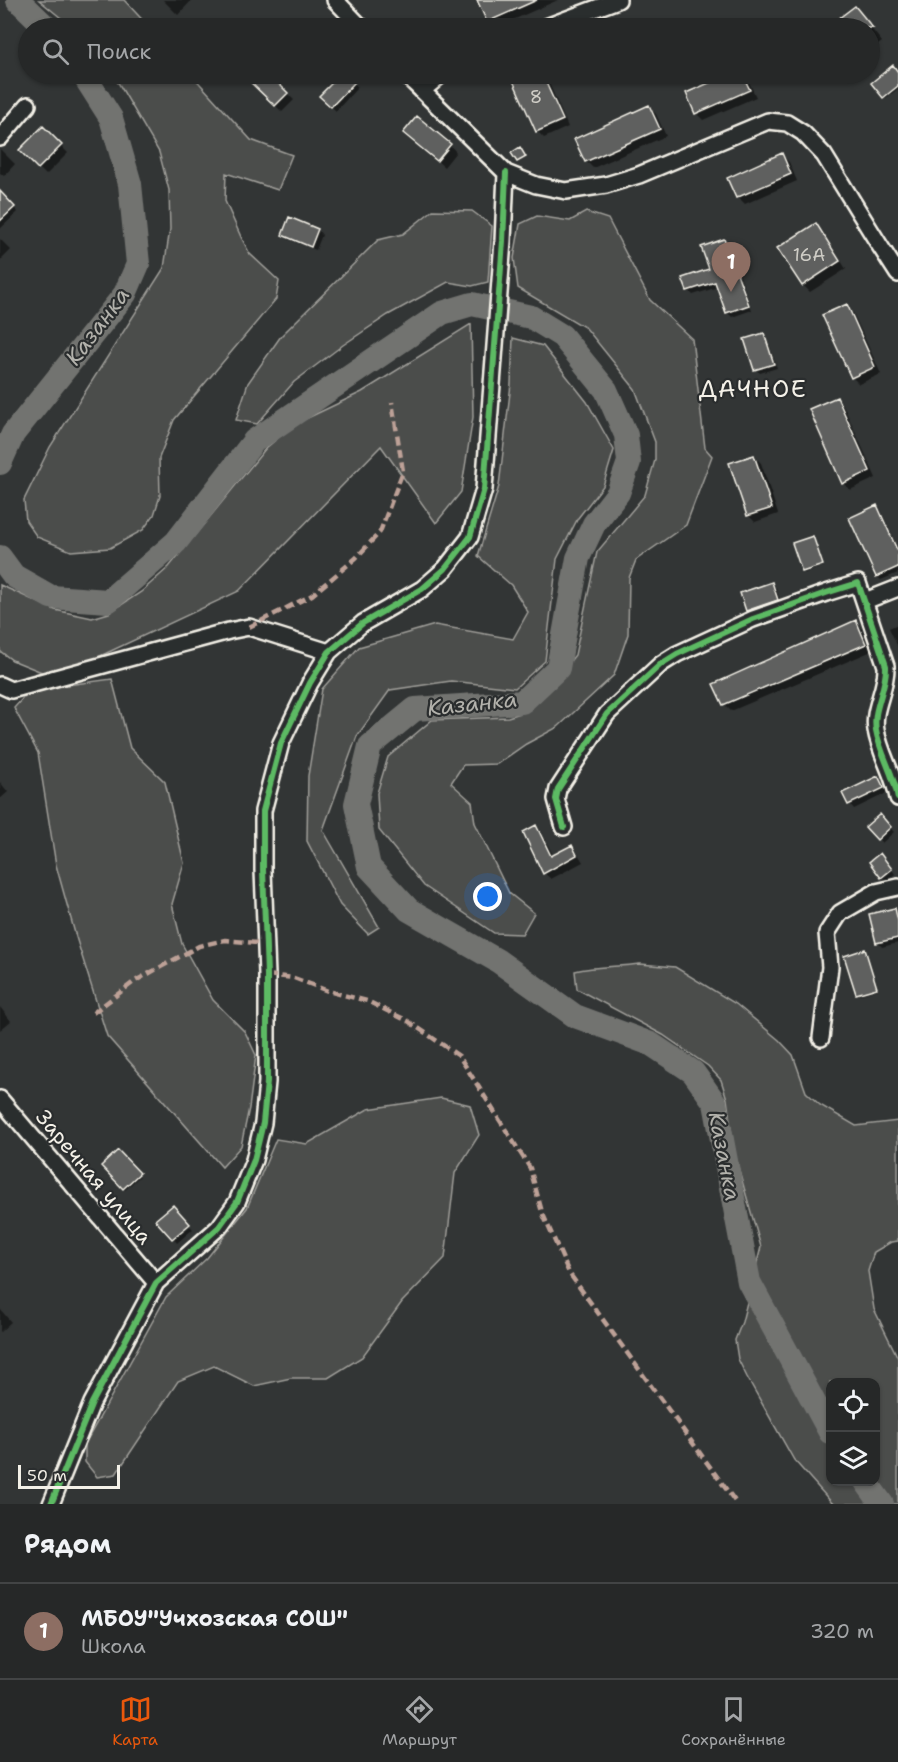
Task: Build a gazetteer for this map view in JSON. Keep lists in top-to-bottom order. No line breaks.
{"streets":{"street":["Заречная улица"]},"districts":["ДАЧНОЕ"],"water":["Казанка"],"house_numbers":["8","16А"],"scale_bar":"50 m","page":{"search":"Поиск","pins":"1","scale":"50 m","heading":"Рядом","list":[{"mark":"1","name":"МБОУ\"Учхозская СОШ\"","note":"Школа","value":"320 m"}],"nav":["Карта","Маршрут","Сохранённые"]}}
